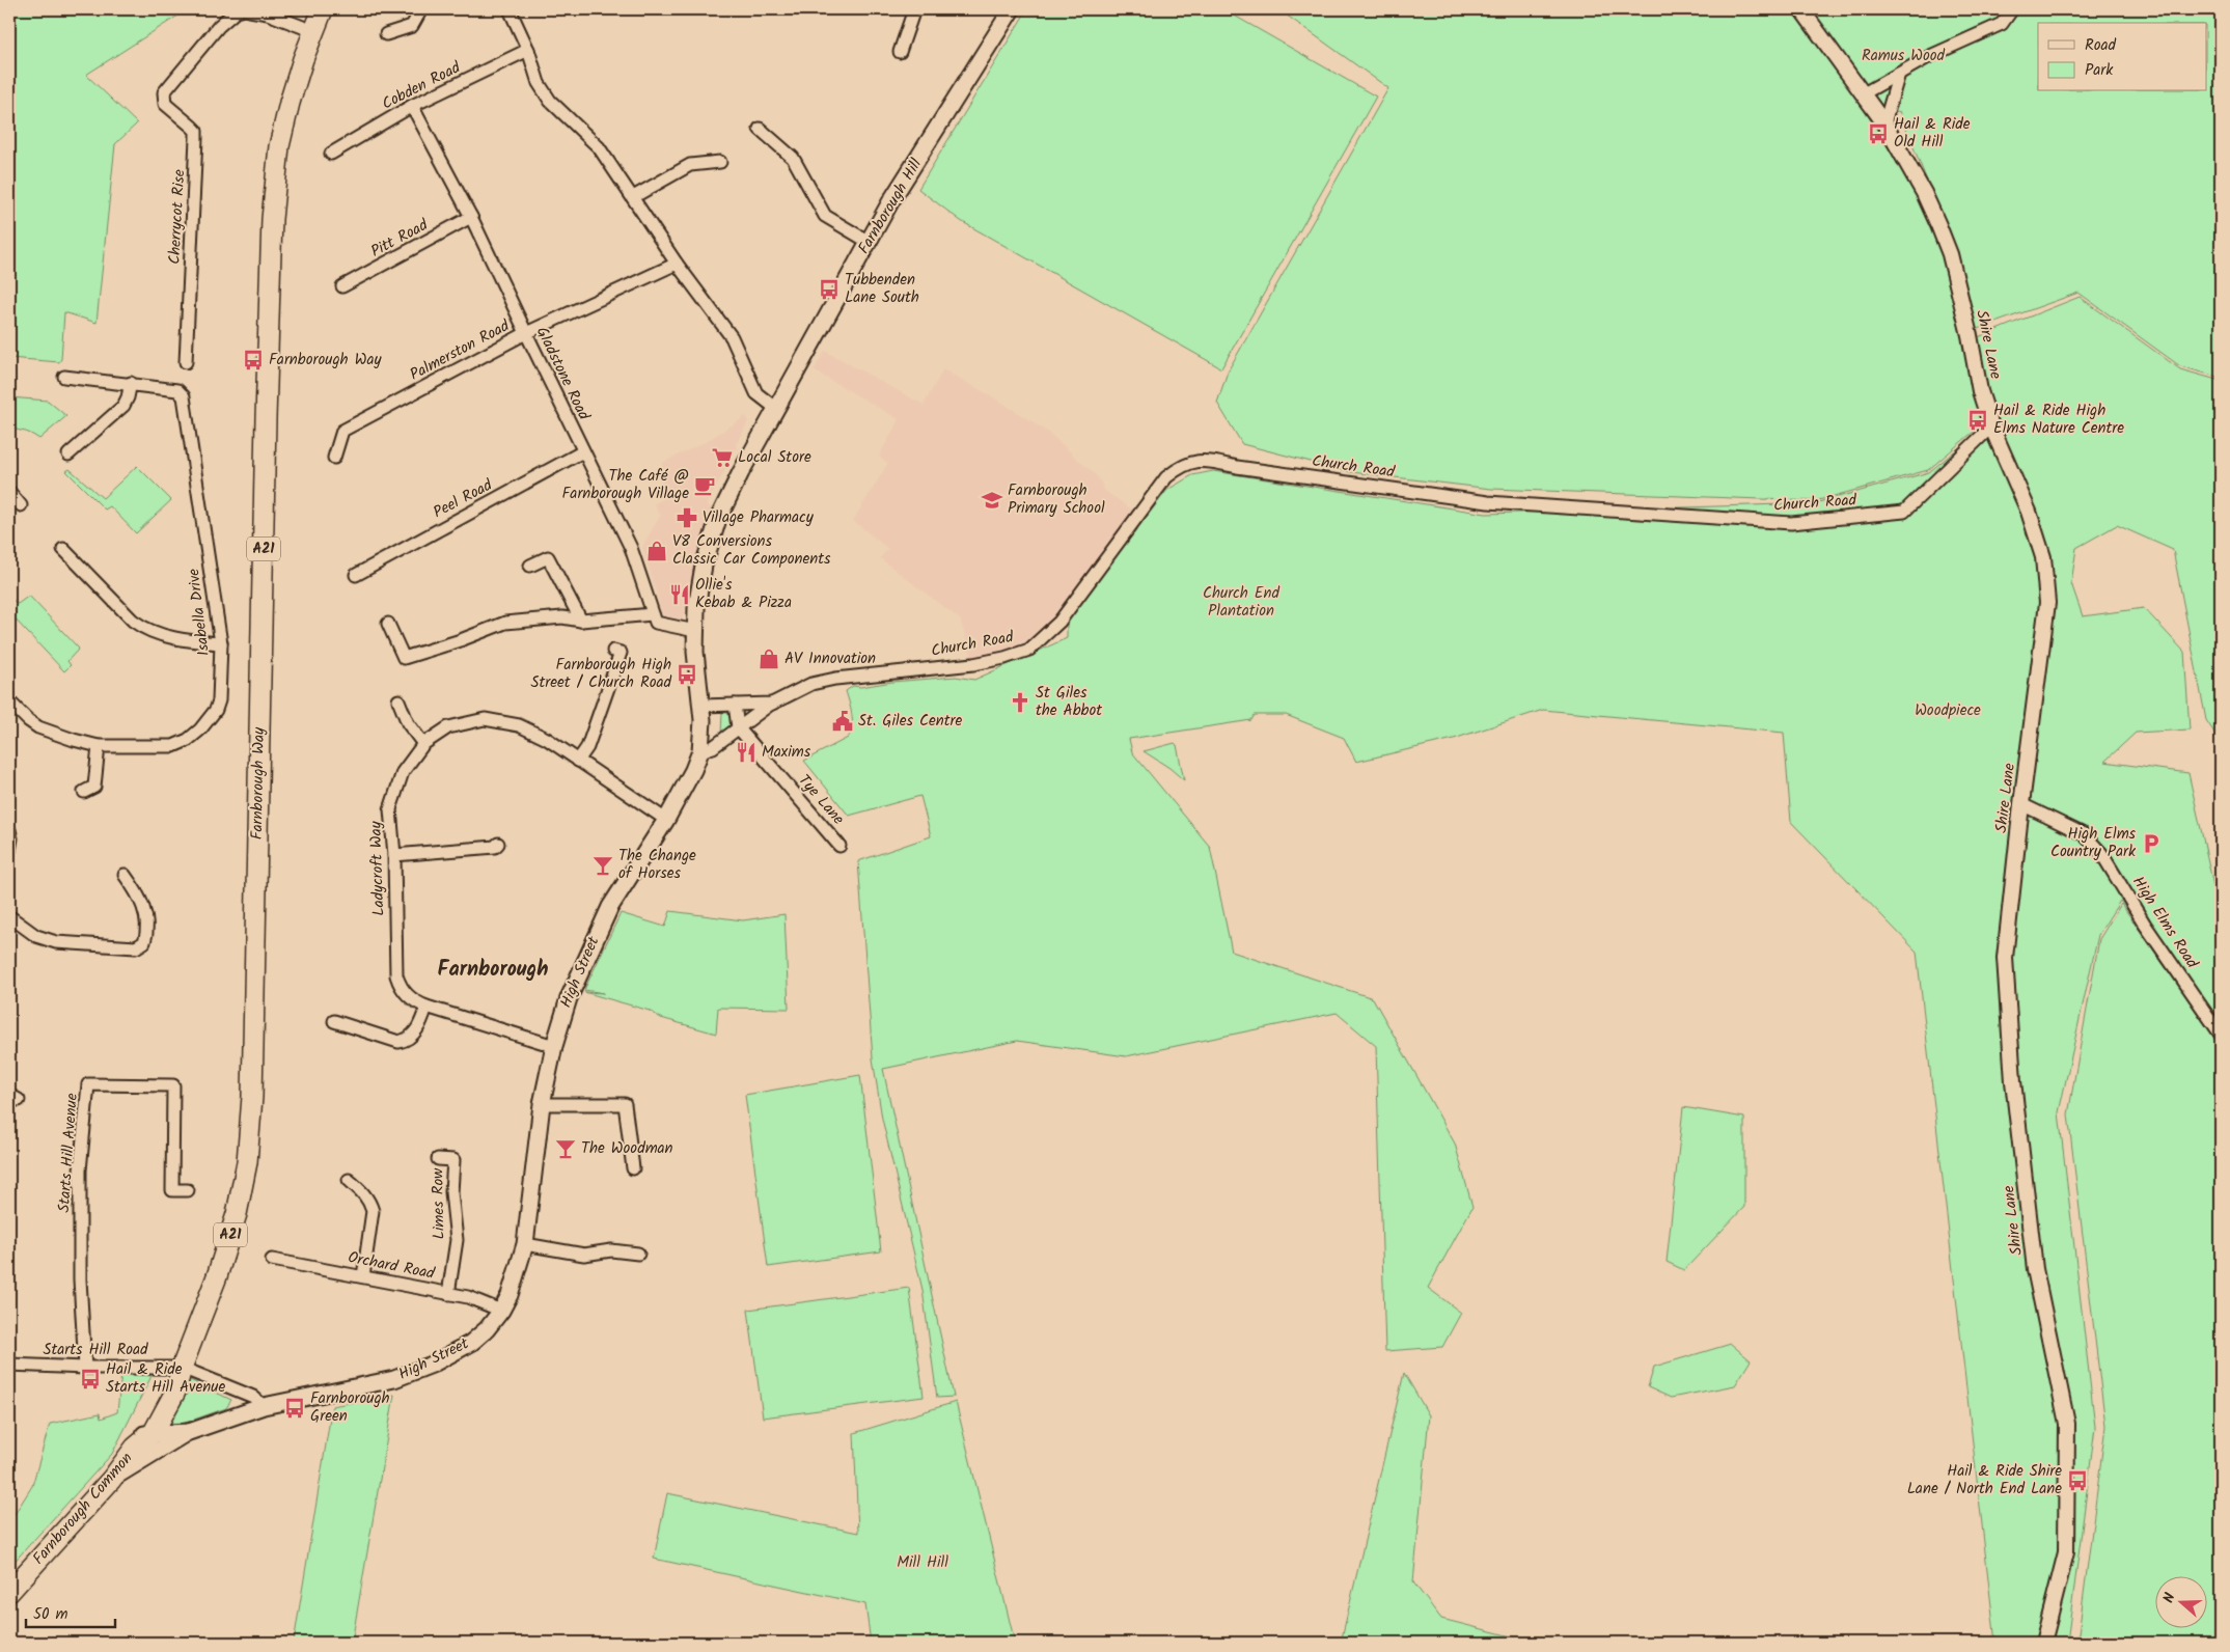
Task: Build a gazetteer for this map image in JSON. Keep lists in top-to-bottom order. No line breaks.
{"streets":{"highway":["A21","Farnborough Way","Farnborough Common"],"main road":["Farnborough Hill","High Street"],"street":["Cobden Road","Cherrycot Rise","Pitt Road","Shire Lane","Palmerston Road","Gladstone Road","Church Road","Peel Road","Isabella Drive","Tye Lane","Ladycroft Way","High Elms Road","Starts Hill Avenue","Limes Row","Orchard Road","Starts Hill Road"]},"crossings":[["Cobden Road","Gladstone Road"],["Farnborough Hill","High Street"],["Cherrycot Rise","Farnborough Way"],["Pitt Road","Gladstone Road"],["Shire Lane","Church Road"],["Shire Lane","High Elms Road"],["Palmerston Road","Gladstone Road"],["Gladstone Road","Peel Road"],["Church Road","Tye Lane"],["Church Road","High Street"],["Farnborough Way","Starts Hill Road"],["Farnborough Way","Farnborough Common"],["Ladycroft Way","High Street"],["High Street","Orchard Road"],["High Street","Farnborough Common"],["Starts Hill Avenue","Starts Hill Road"],["Limes Row","Orchard Road"],["Starts Hill Road","Farnborough Common"]],"districts":["Farnborough"],"parks":["Ramus Wood","Church End Plantation","Woodpiece","Mill Hill"],"places":{"bus stop":["Hail & Ride Old Hill","Tubbenden Lane South","Farnborough Way","Hail & Ride High Elms Nature Centre","Farnborough High Street / Church Road","Hail & Ride Starts Hill Avenue","Farnborough Green","Hail & Ride Shire Lane / North End Lane"],"supermarket":["Local Store"],"cafe":["The Café @ Farnborough Village"],"school or university":["Farnborough Primary School"],"pharmacy":["Village Pharmacy"],"shop":["V8 Conversions Classic Car Components","AV Innovation"],"restaurant":["Ollie's Kebab & Pizza","Maxims"],"church":["St Giles the Abbot"],"public building":["St. Giles Centre"],"parking":["High Elms Country Park"],"bar":["The Change of Horses","The Woodman"]},"legend":["Road","Park"],"scale_bar":"50 m","north":"left"}
